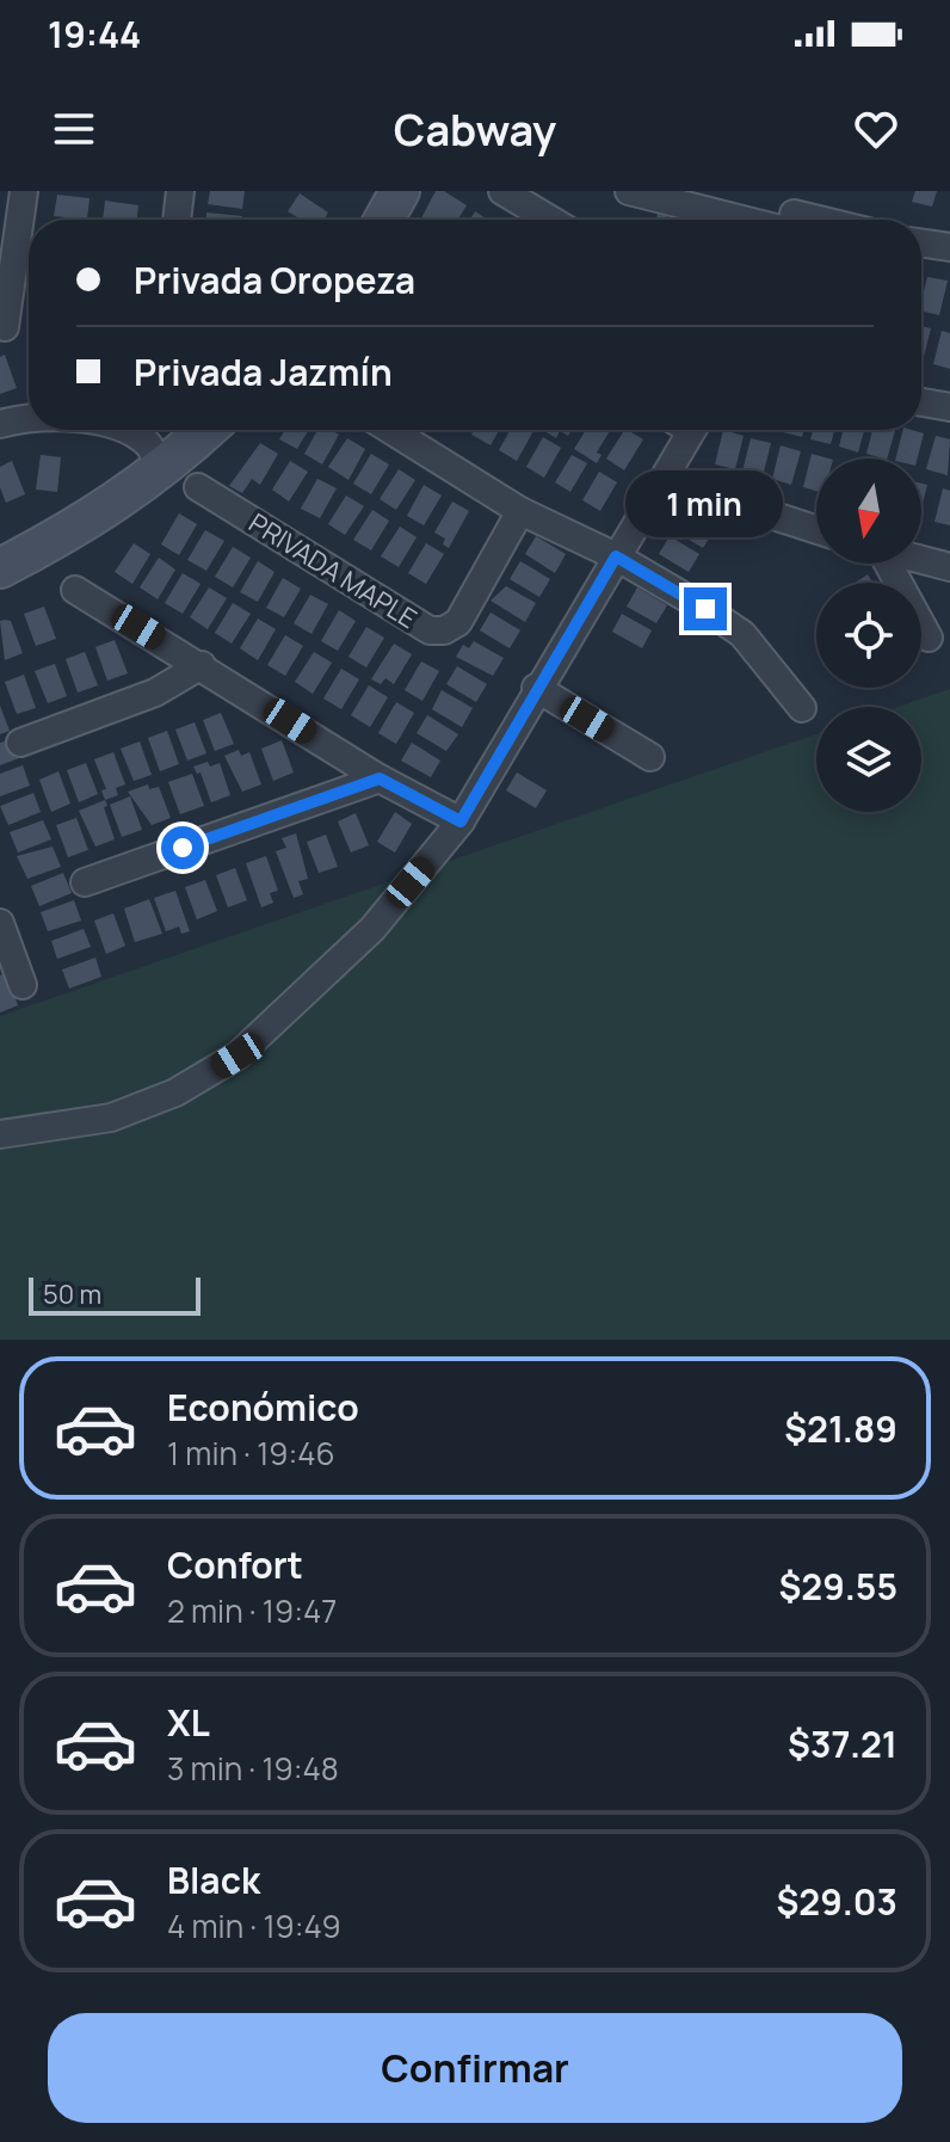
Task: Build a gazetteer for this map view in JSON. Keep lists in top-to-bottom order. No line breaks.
{"streets":{"street":["PRIVADA MAPLE"]},"scale_bar":"50 m","north":"bottom","page":{"status":"19:44","header":"Cabway","banner":["Privada Oropeza","Privada Jazmín"],"bubble":"1 min","scale":"50 m","list":[{"name":"Económico","note":"1 min · 19:46","value":"$21.89"},{"name":"Confort","note":"2 min · 19:47","value":"$29.55"},{"name":"XL","note":"3 min · 19:48","value":"$37.21"},{"name":"Black","note":"4 min · 19:49","value":"$29.03"}],"buttons":"Confirmar"}}
